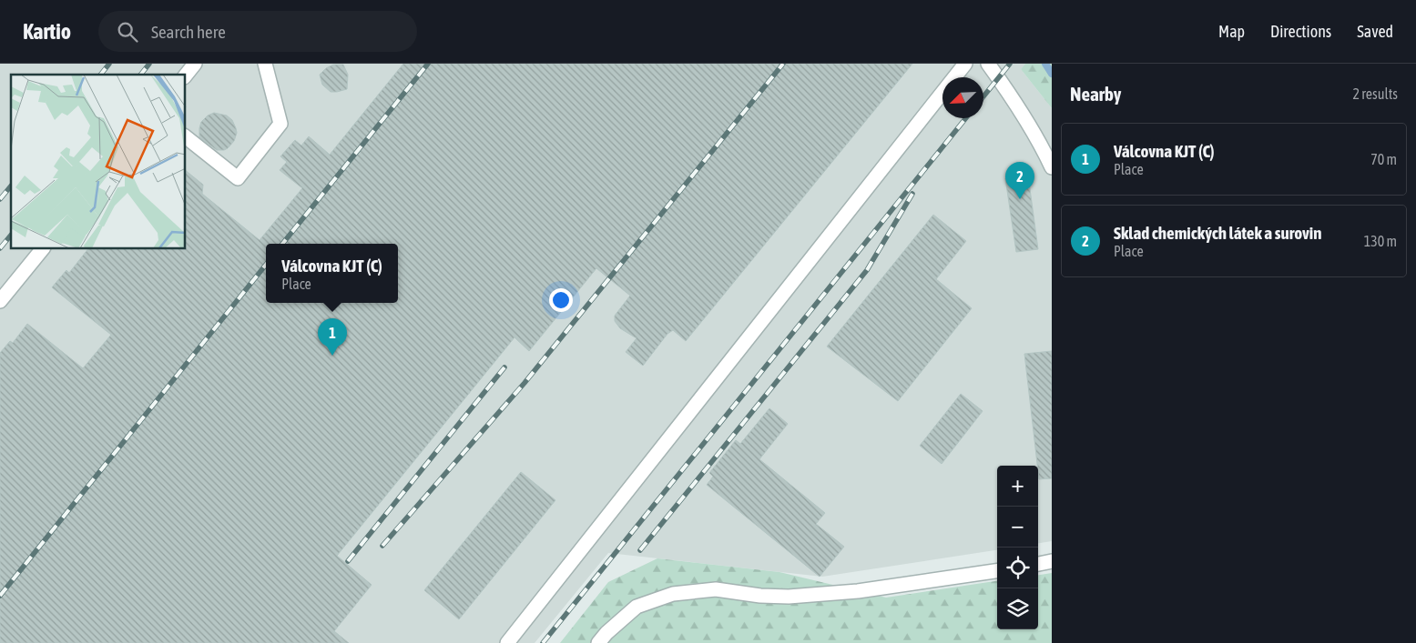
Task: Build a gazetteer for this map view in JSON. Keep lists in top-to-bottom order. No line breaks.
{"north":"bottom left","page":{"header":"Kartio","search":"Search here","nav":["Map","Directions","Saved"],"heading":["Nearby","2 results"],"list":[{"mark":"1","name":"Válcovna KJT (C)","note":"Place","value":"70 m"},{"mark":"2","name":"Sklad chemických látek a surovin","note":"Place","value":"130 m"}],"pins":["2","1"],"popup":["Válcovna KJT (C)","Place"],"map_buttons":["+","−"]}}
